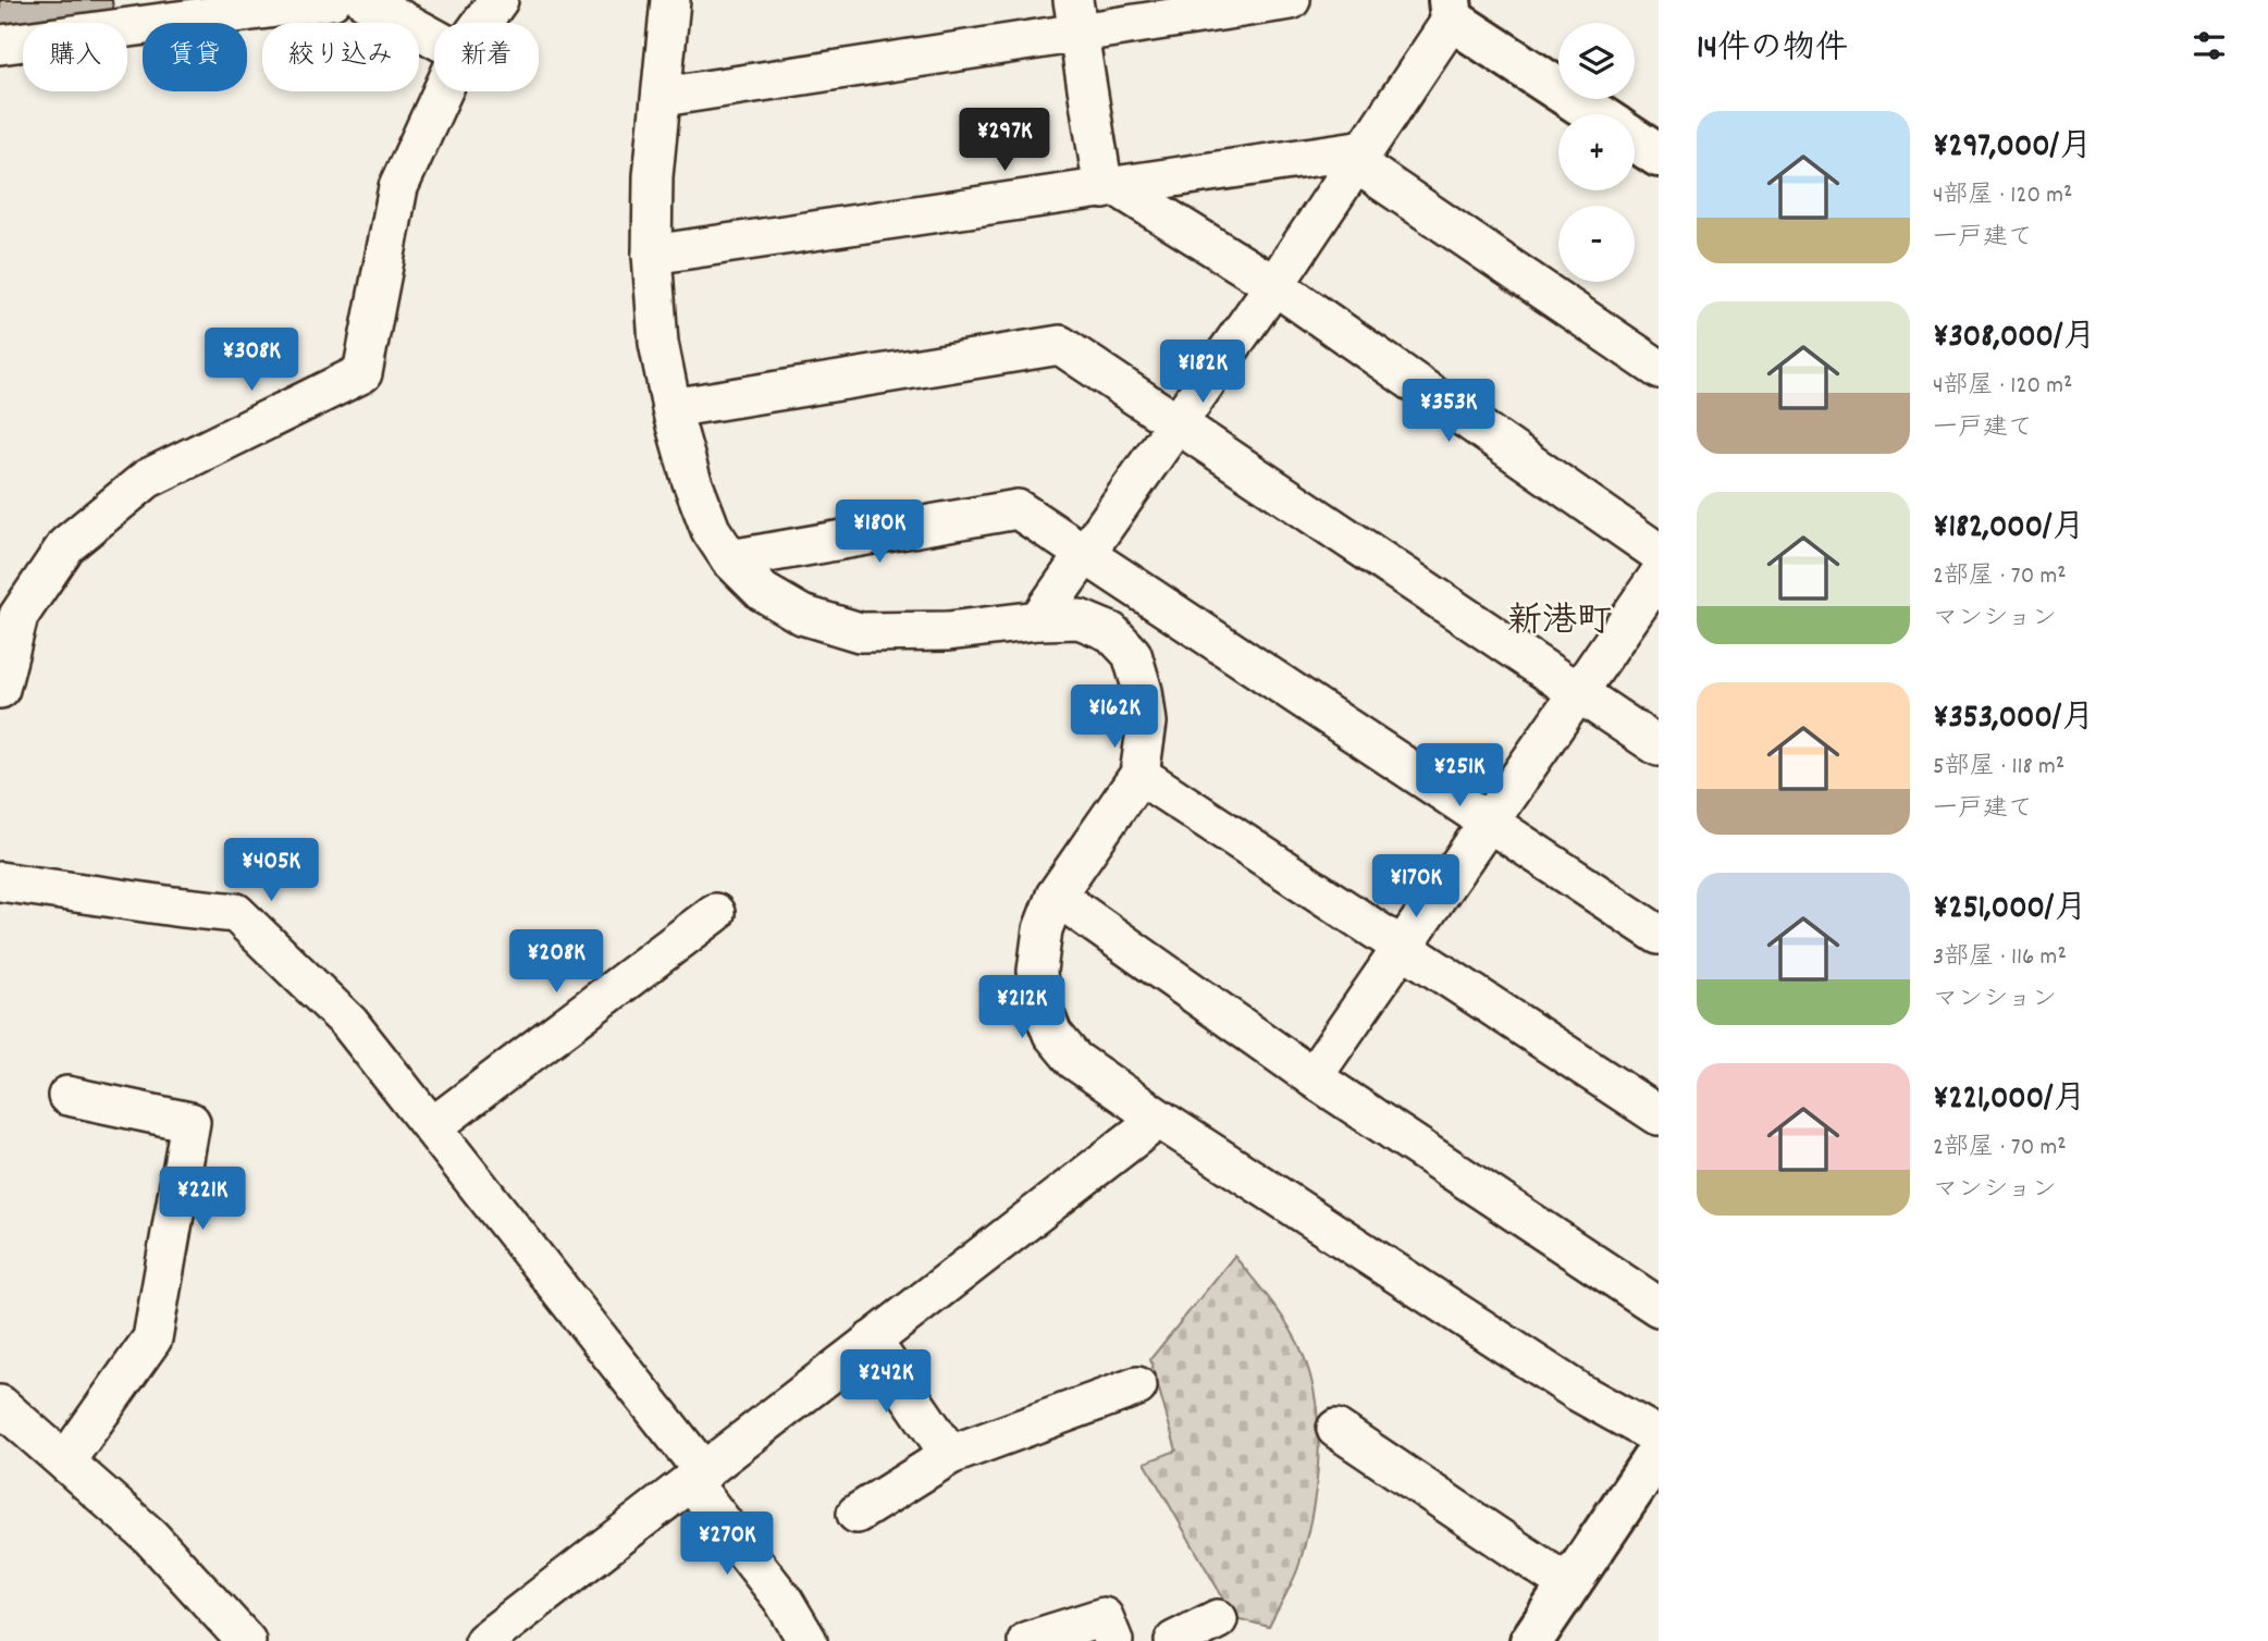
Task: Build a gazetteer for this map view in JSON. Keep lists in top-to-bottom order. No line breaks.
{"districts":["新港町"],"page":{"heading":"14件の物件","map_buttons":["+","−"],"chip":["購入","賃貸","絞り込み","新着"],"list":[{"name":"¥297,000/月","note":"4部屋 · 120 m² · 一戸建て"},{"name":"¥308,000/月","note":"4部屋 · 120 m² · 一戸建て"},{"name":"¥182,000/月","note":"2部屋 · 70 m² · マンション"},{"name":"¥353,000/月","note":"5部屋 · 118 m² · 一戸建て"},{"name":"¥251,000/月","note":"3部屋 · 116 m² · マンション"},{"name":"¥221,000/月","note":"2部屋 · 70 m² · マンション"}],"price":["¥297K","¥308K","¥182K","¥353K","¥180K","¥162K","¥251K","¥405K","¥170K","¥208K","¥212K","¥221K","¥242K","¥270K"]}}
